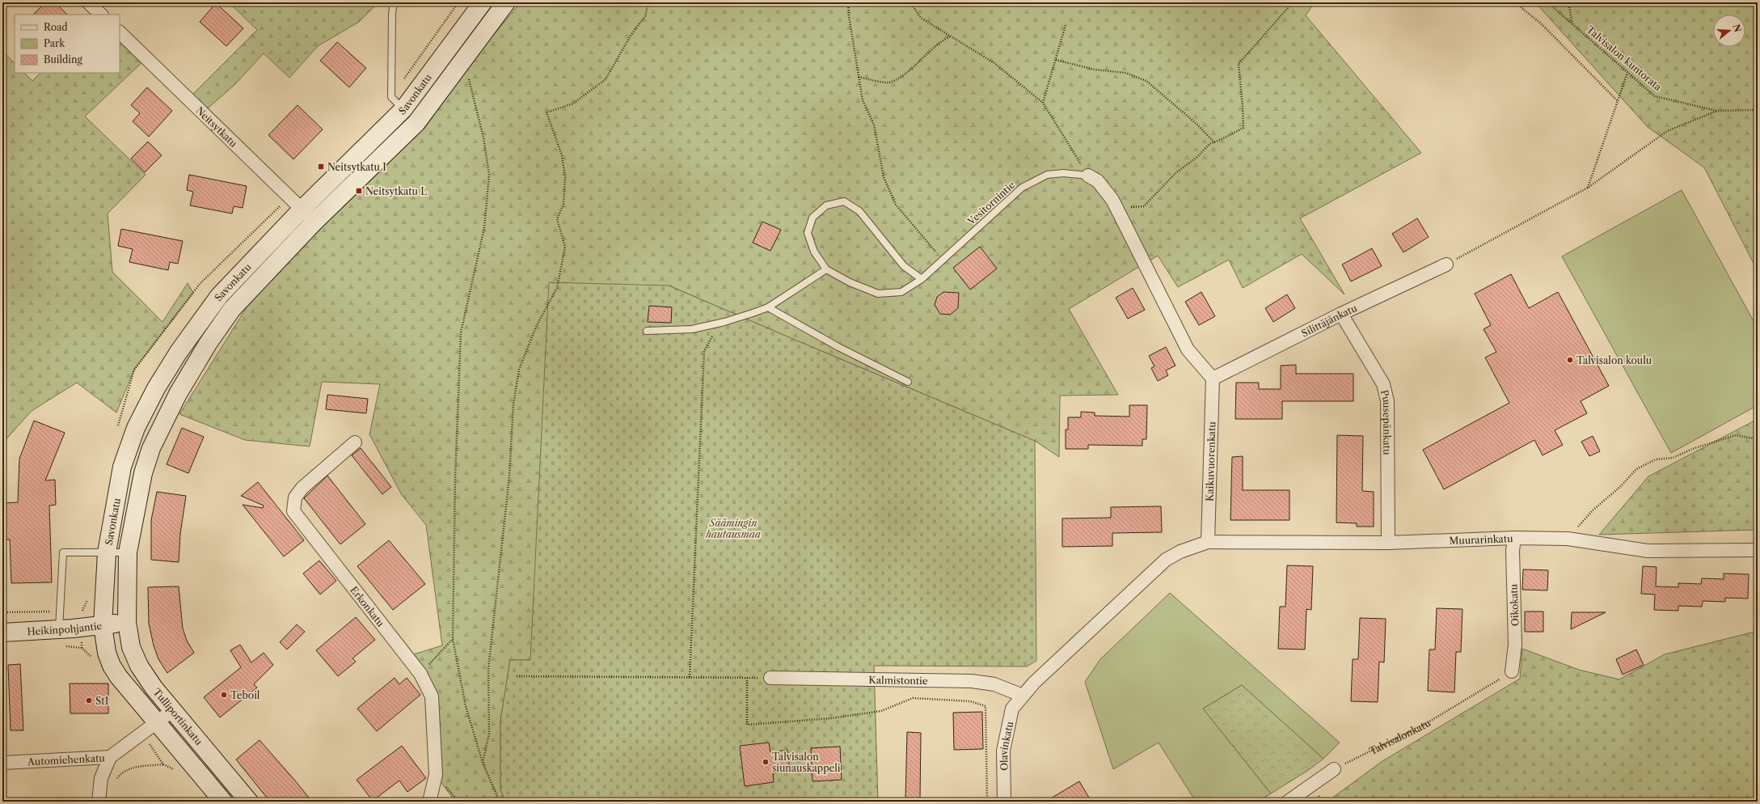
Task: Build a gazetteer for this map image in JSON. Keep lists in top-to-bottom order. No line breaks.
{"streets":{"main road":["Savonkatu","Heikinpohjantie","Tulliportinkatu"],"street":["Neitsytkatu","Silittäjänkatu","Puusepänkatu","Kaikuvuorenkatu","Muurarinkatu","Oikokatu","Erkonkatu","Kalmistontie","Olavinkatu","Automiehenkatu"],"lane":["Vesitornintie"],"path":["Talvisalon kuntorata","Talvisalonkatu"]},"crossings":[["Savonkatu","Neitsytkatu"],["Savonkatu","Heikinpohjantie"],["Savonkatu","Tulliportinkatu"],["Silittäjänkatu","Puusepänkatu"],["Silittäjänkatu","Kaikuvuorenkatu"],["Puusepänkatu","Muurarinkatu"],["Kaikuvuorenkatu","Muurarinkatu"],["Muurarinkatu","Oikokatu"],["Oikokatu","Talvisalonkatu"],["Heikinpohjantie","Tulliportinkatu"],["Kalmistontie","Olavinkatu"],["Tulliportinkatu","Automiehenkatu"]],"parks":["Säämingin hautausmaa"],"places":{"transit":["Neitsytkatu I","Neitsytkatu L"],"other":["Talvisalon koulu","Teboil","St1","Talvisalon siunauskappeli"]},"legend":["Road","Park","Building"],"north":"right"}
